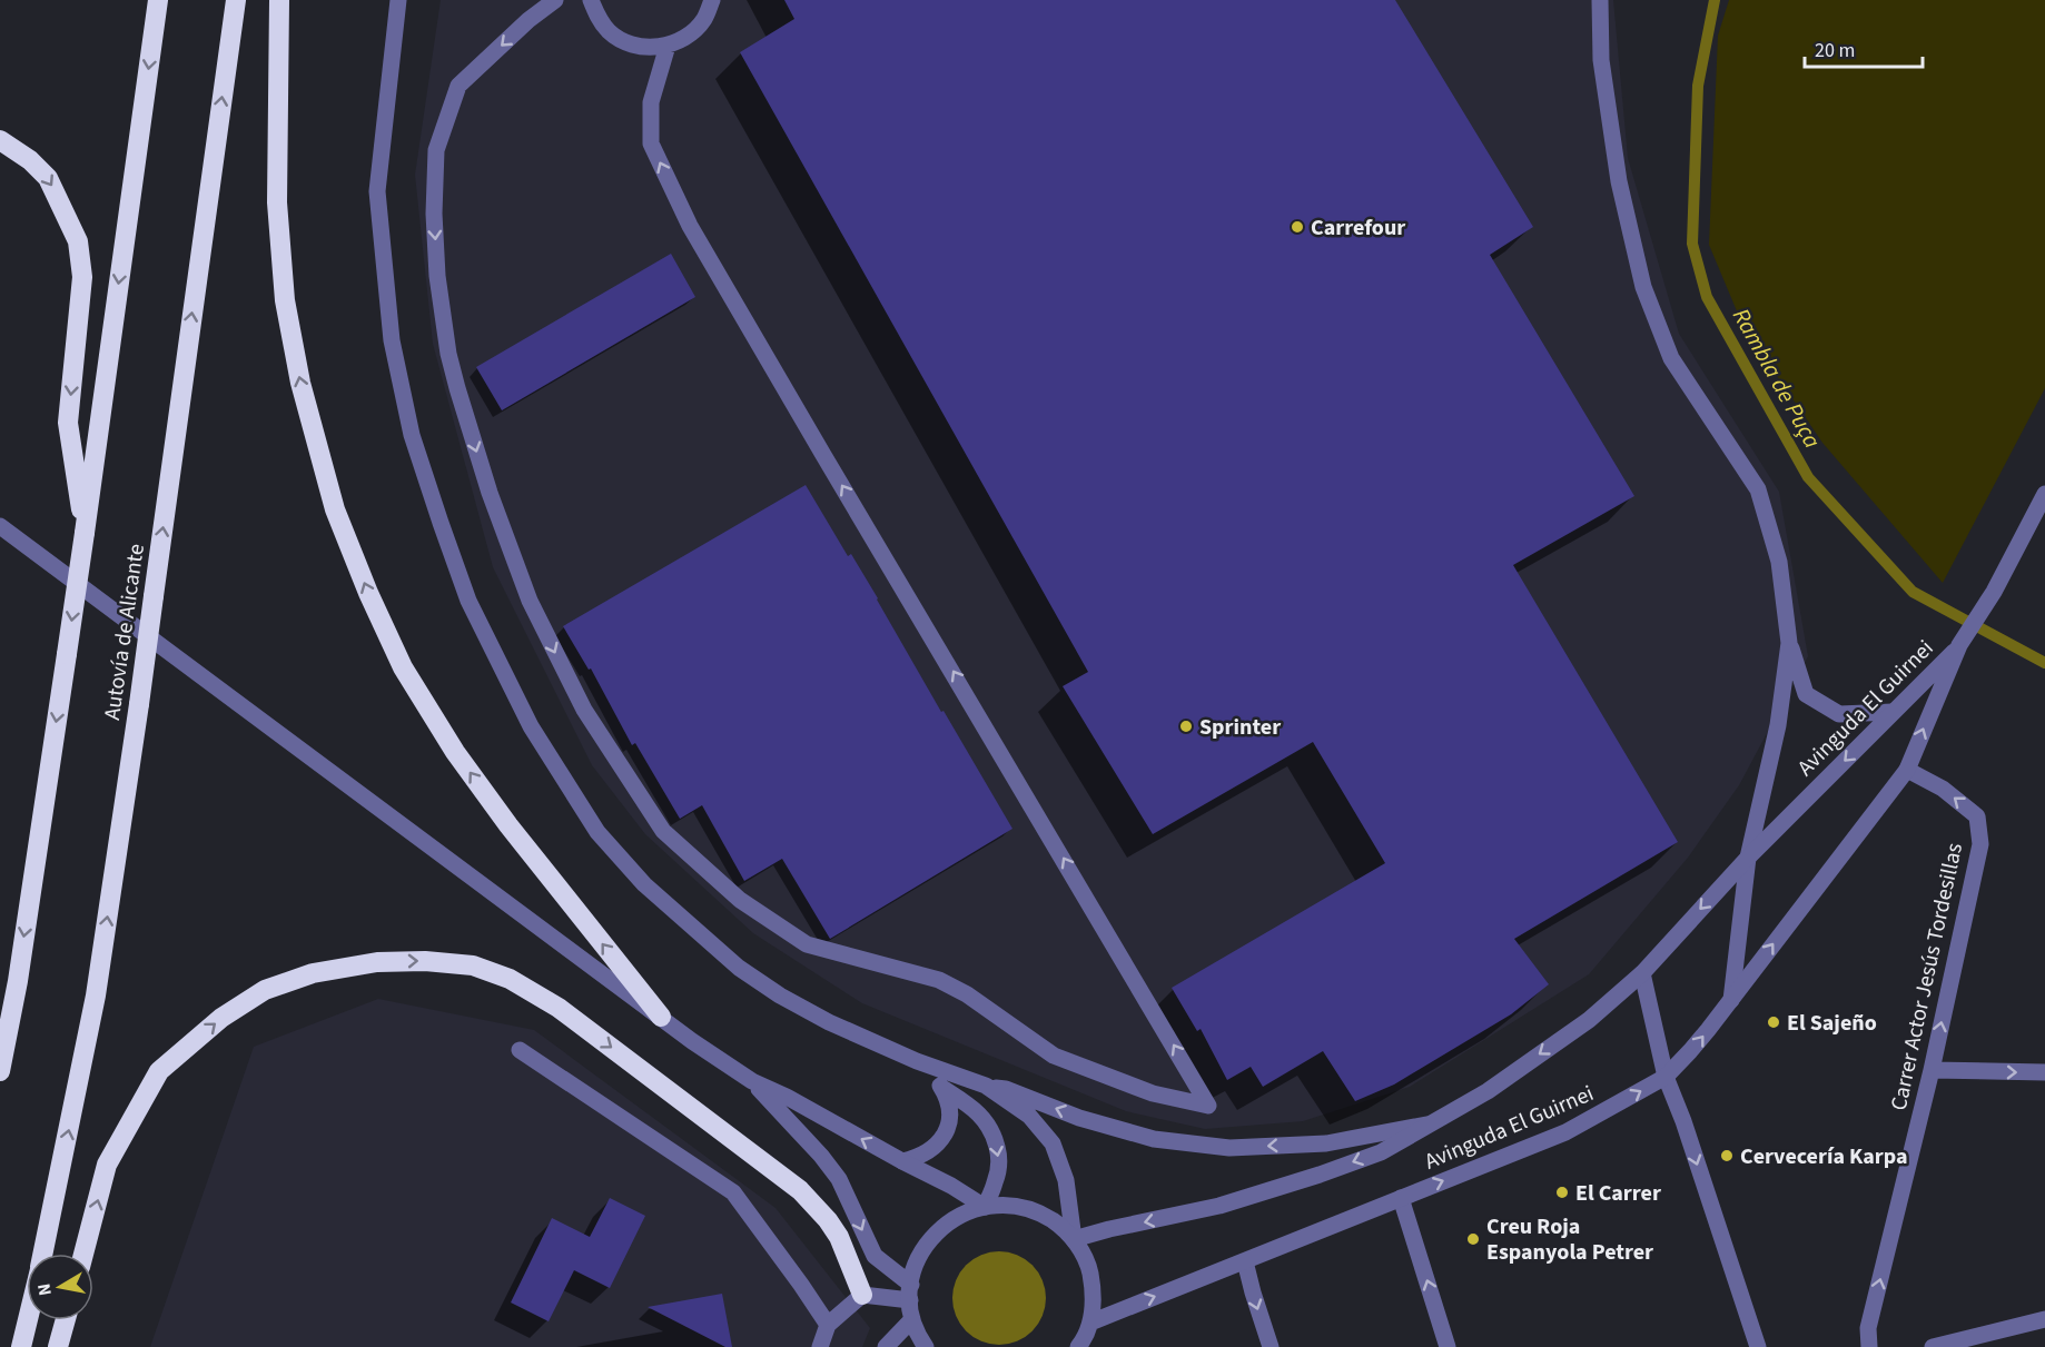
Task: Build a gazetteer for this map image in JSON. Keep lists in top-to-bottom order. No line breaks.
{"streets":{"highway":["Autovía de Alicante"],"street":["Avinguda El Guirnei","Carrer Actor Jesús Tordesillas"]},"crossings":[["Avinguda El Guirnei","Carrer Actor Jesús Tordesillas"]],"one_way":["Carrer Actor Jesús Tordesillas"],"water":["Rambla de Puça"],"places":["Carrefour","Sprinter","El Sajeño","Cervecería Karpa","El Carrer","Creu Roja Espanyola Petrer"],"scale_bar":"20 m","north":"left"}
